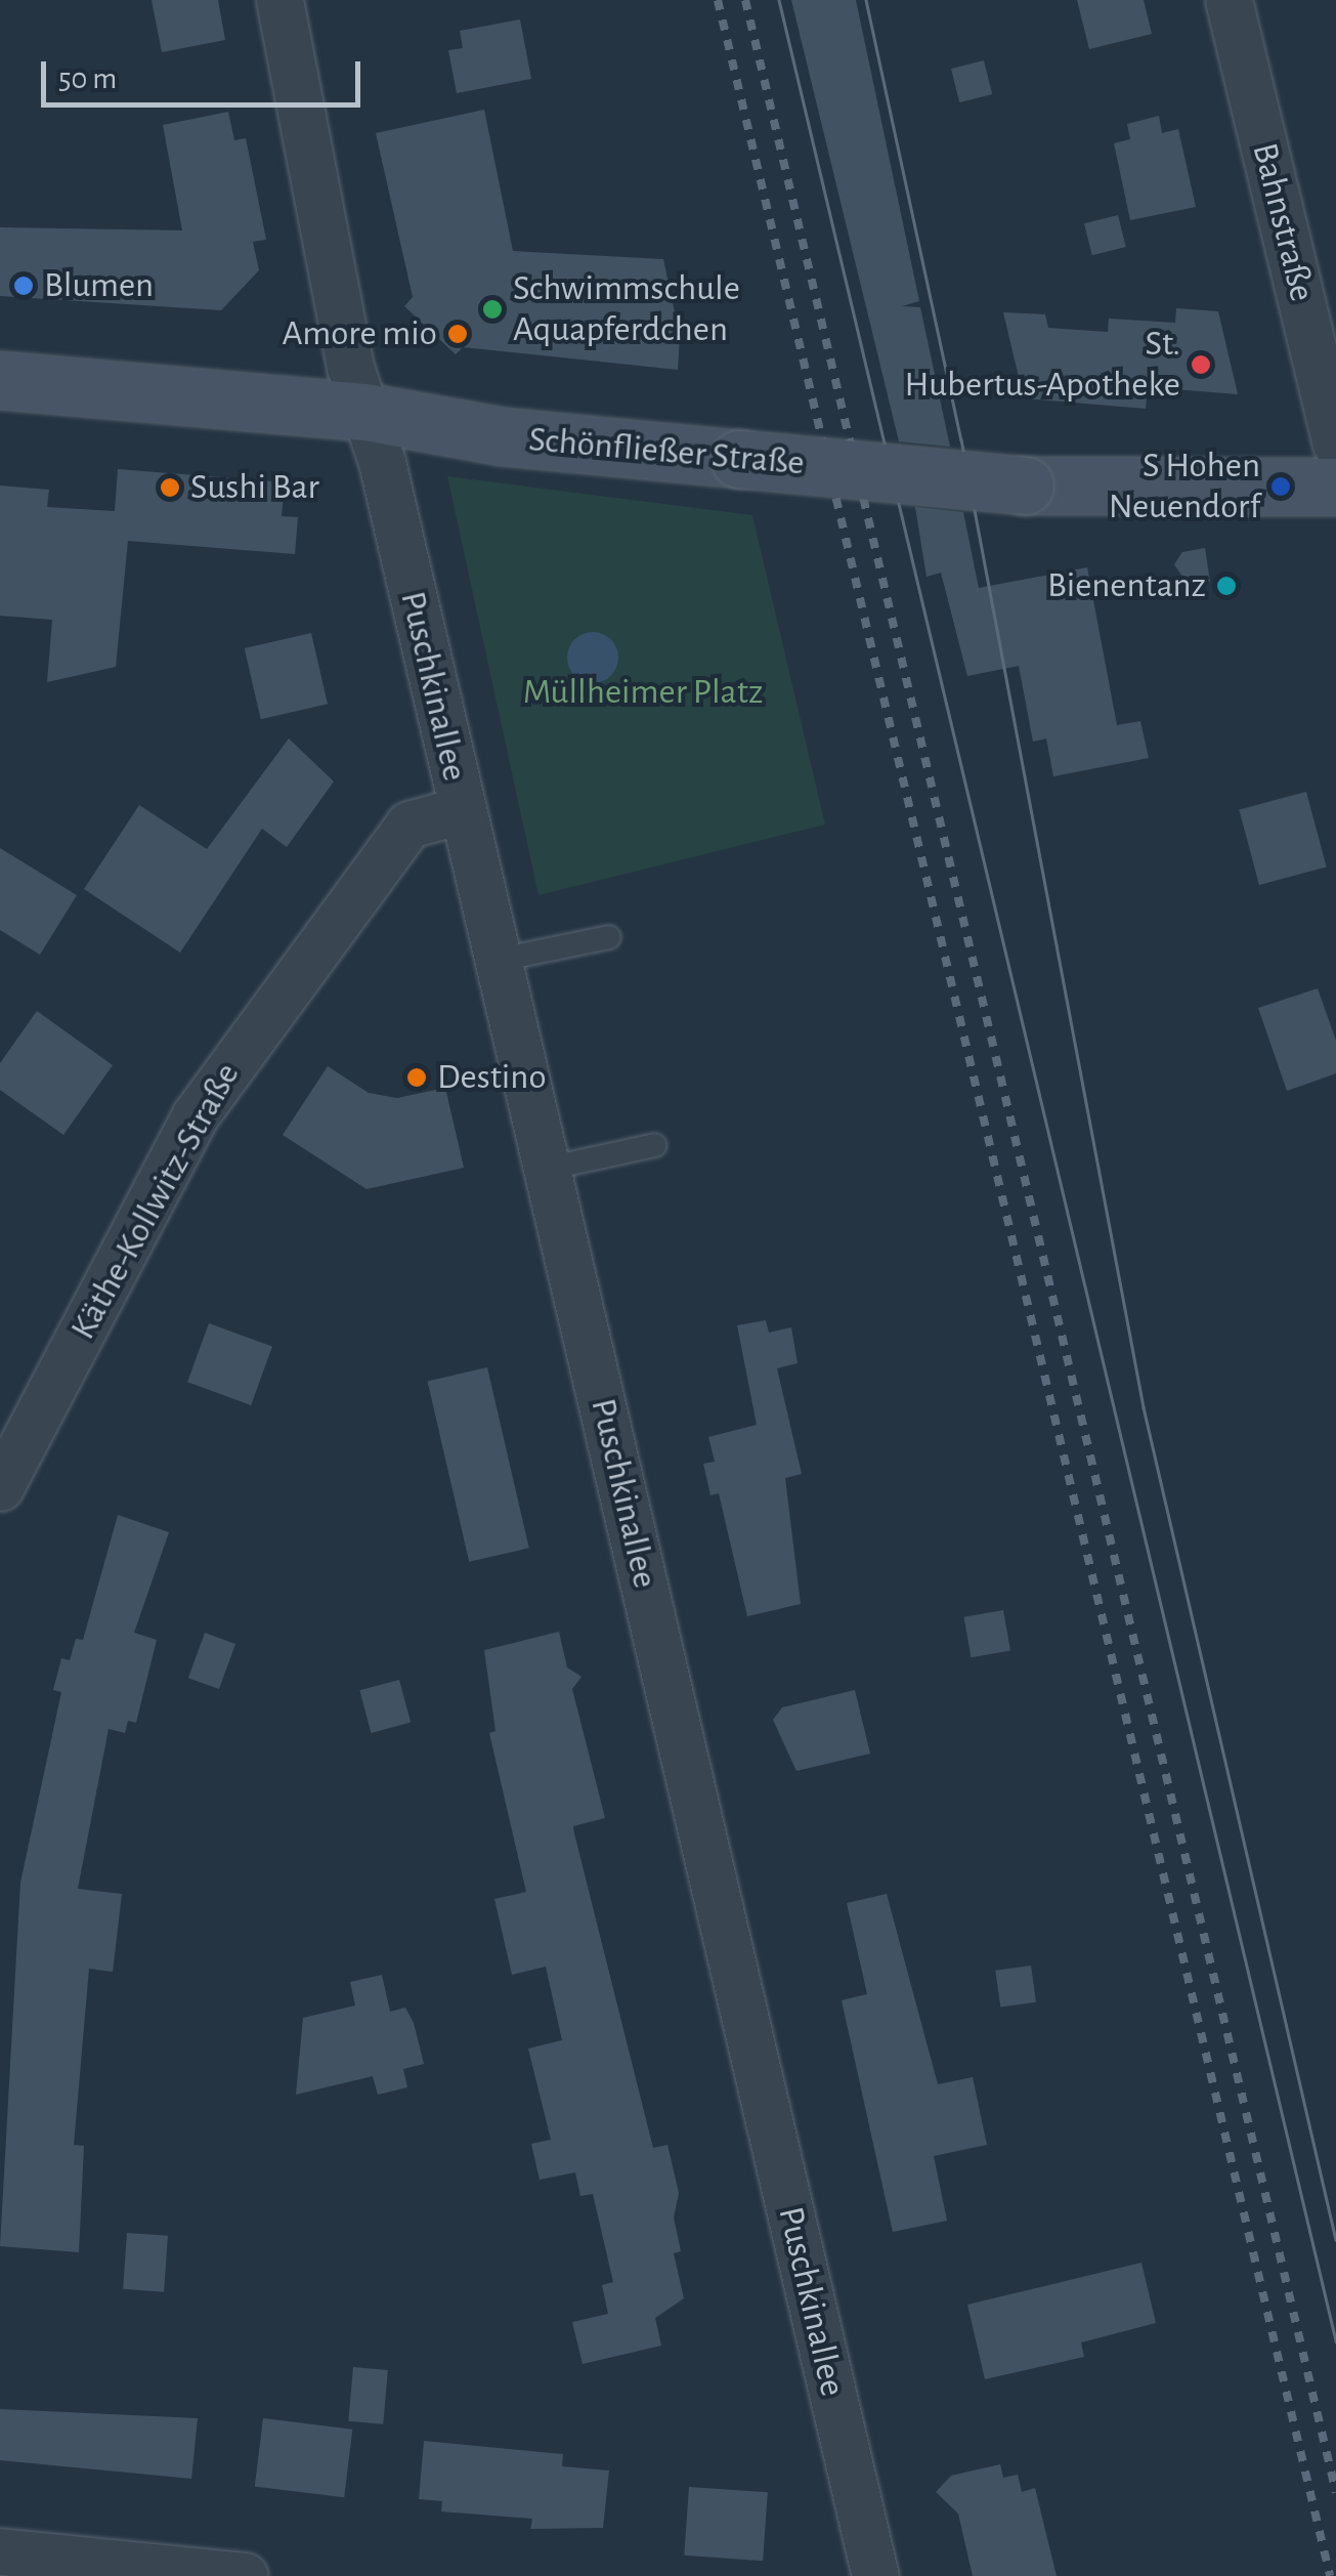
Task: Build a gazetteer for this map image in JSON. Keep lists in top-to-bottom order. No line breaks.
{"streets":{"main road":["Schönfließer Straße"],"street":["Bahnstraße","Puschkinallee","Käthe-Kollwitz-Straße"]},"crossings":[["Schönfließer Straße","Puschkinallee"],["Puschkinallee","Käthe-Kollwitz-Straße"]],"parks":["Müllheimer Platz"],"places":["Blumen","Schwimmschule Aquapferdchen","Amore mio","St. Hubertus-Apotheke","S Hohen Neuendorf","Sushi Bar","Bienentanz","Destino"],"scale_bar":"50 m"}
